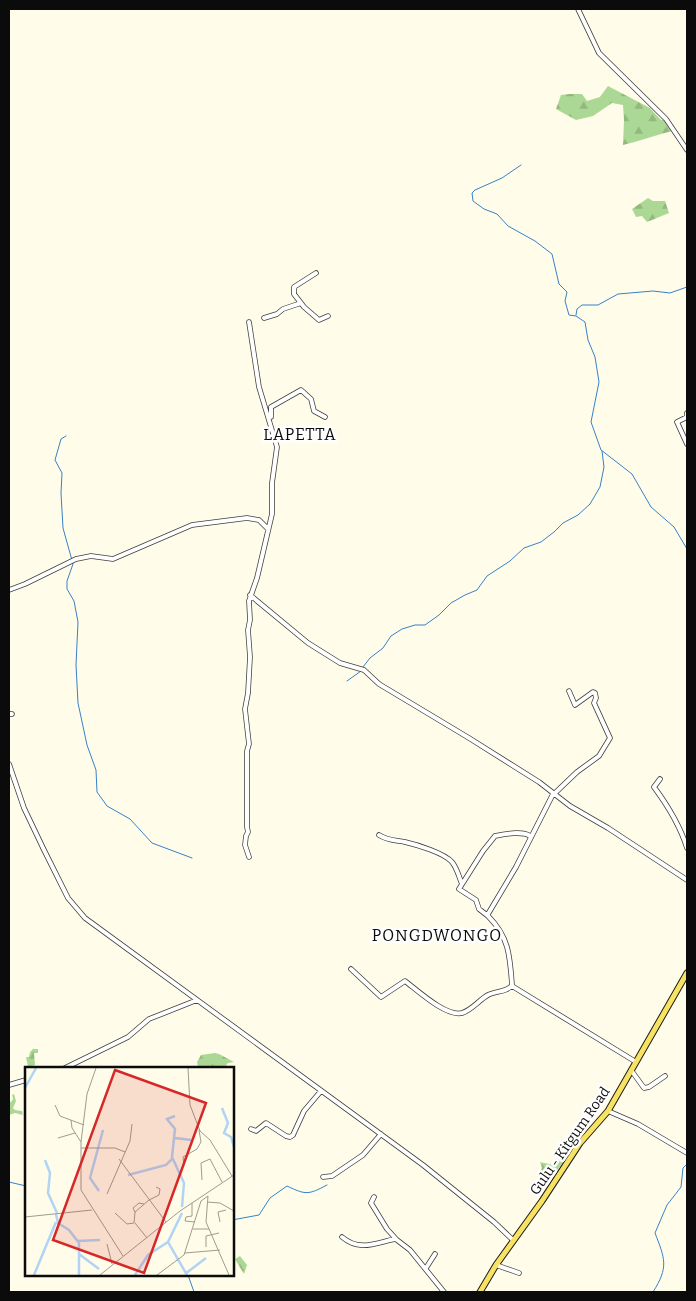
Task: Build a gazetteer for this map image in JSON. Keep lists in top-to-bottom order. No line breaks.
{"streets":{"main road":["Gulu - Kitgum Road"]},"districts":["LAPETTA","PONGDWONGO"]}
